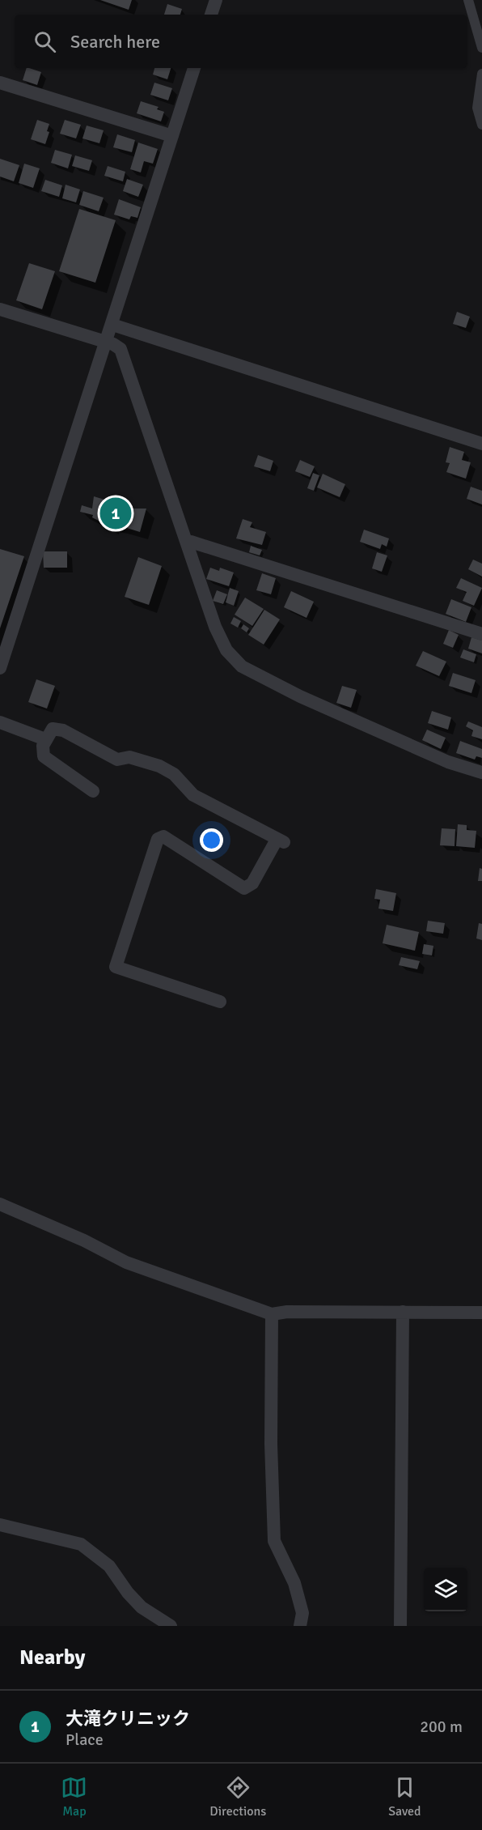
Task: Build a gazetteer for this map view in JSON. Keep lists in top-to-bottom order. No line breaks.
{"page":{"search":"Search here","pins":"1","heading":"Nearby","list":[{"mark":"1","name":"大滝クリニック","note":"Place","value":"200 m"}],"nav":["Map","Directions","Saved"]}}
